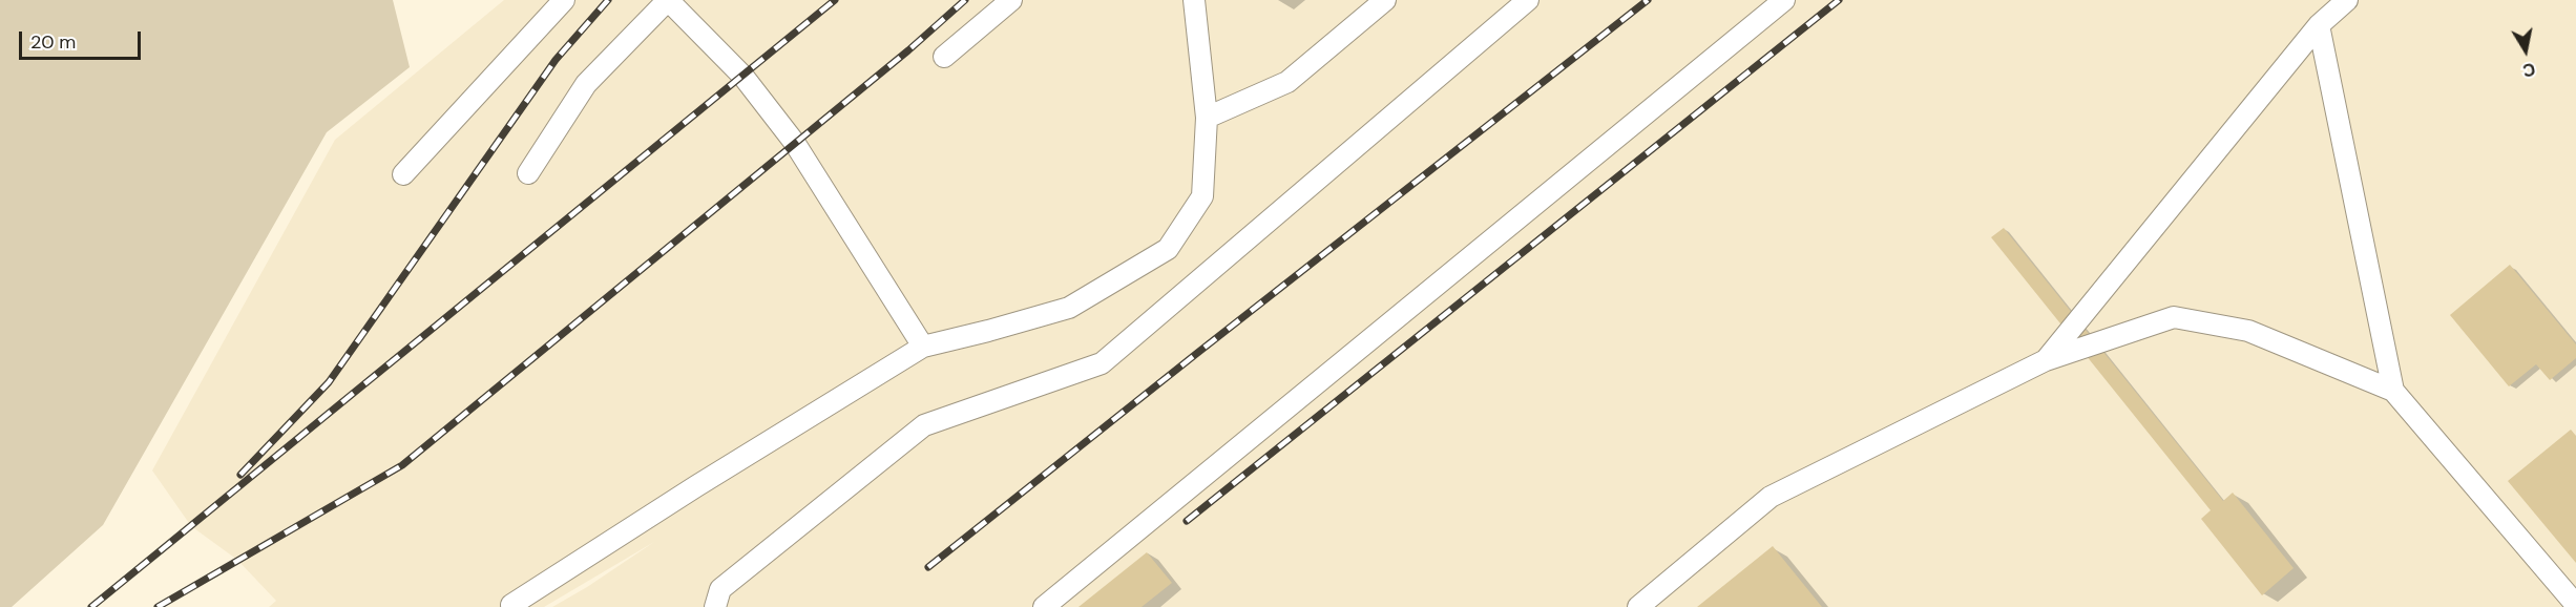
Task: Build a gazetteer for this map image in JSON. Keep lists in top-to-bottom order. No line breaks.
{"scale_bar":"20 m","north":"bottom"}
